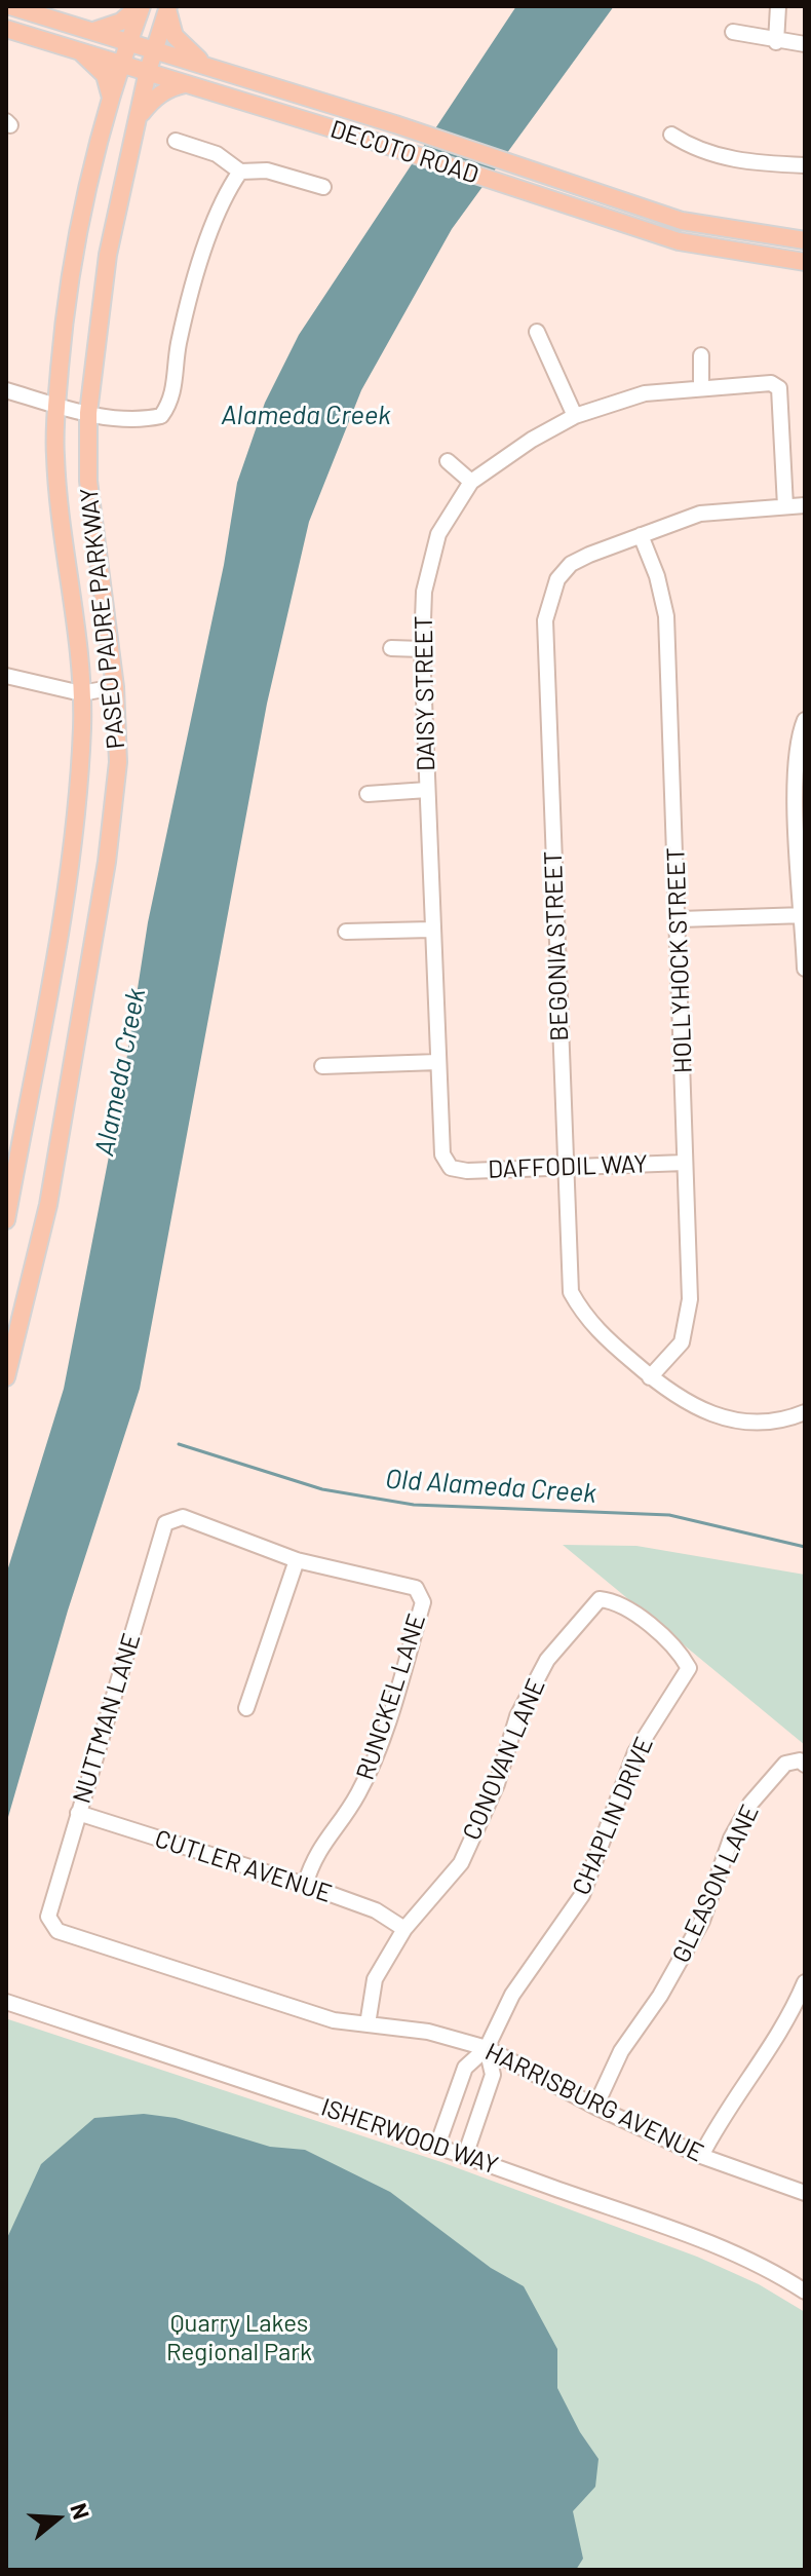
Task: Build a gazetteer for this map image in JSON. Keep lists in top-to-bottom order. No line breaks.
{"streets":{"main road":["DECOTO ROAD","PASEO PADRE PARKWAY"],"street":["DAISY STREET","BEGONIA STREET","HOLLYHOCK STREET","DAFFODIL WAY","RUNCKEL LANE","NUTTMAN LANE","CONOVAN LANE","CHAPLIN DRIVE","CUTLER AVENUE","GLEASON LANE","HARRISBURG AVENUE","ISHERWOOD WAY"]},"crossings":[["DECOTO ROAD","PASEO PADRE PARKWAY"],["DAISY STREET","BEGONIA STREET"],["DAISY STREET","DAFFODIL WAY"],["BEGONIA STREET","HOLLYHOCK STREET"],["BEGONIA STREET","DAFFODIL WAY"],["HOLLYHOCK STREET","DAFFODIL WAY"],["RUNCKEL LANE","NUTTMAN LANE"],["RUNCKEL LANE","CUTLER AVENUE"],["NUTTMAN LANE","CUTLER AVENUE"],["NUTTMAN LANE","HARRISBURG AVENUE"],["CONOVAN LANE","CHAPLIN DRIVE"],["CONOVAN LANE","CUTLER AVENUE"],["CONOVAN LANE","HARRISBURG AVENUE"],["CHAPLIN DRIVE","HARRISBURG AVENUE"],["CHAPLIN DRIVE","ISHERWOOD WAY"],["GLEASON LANE","HARRISBURG AVENUE"]],"water":["Alameda Creek","Old Alameda Creek"],"parks":["Quarry Lakes Regional Park"],"north":"right"}
